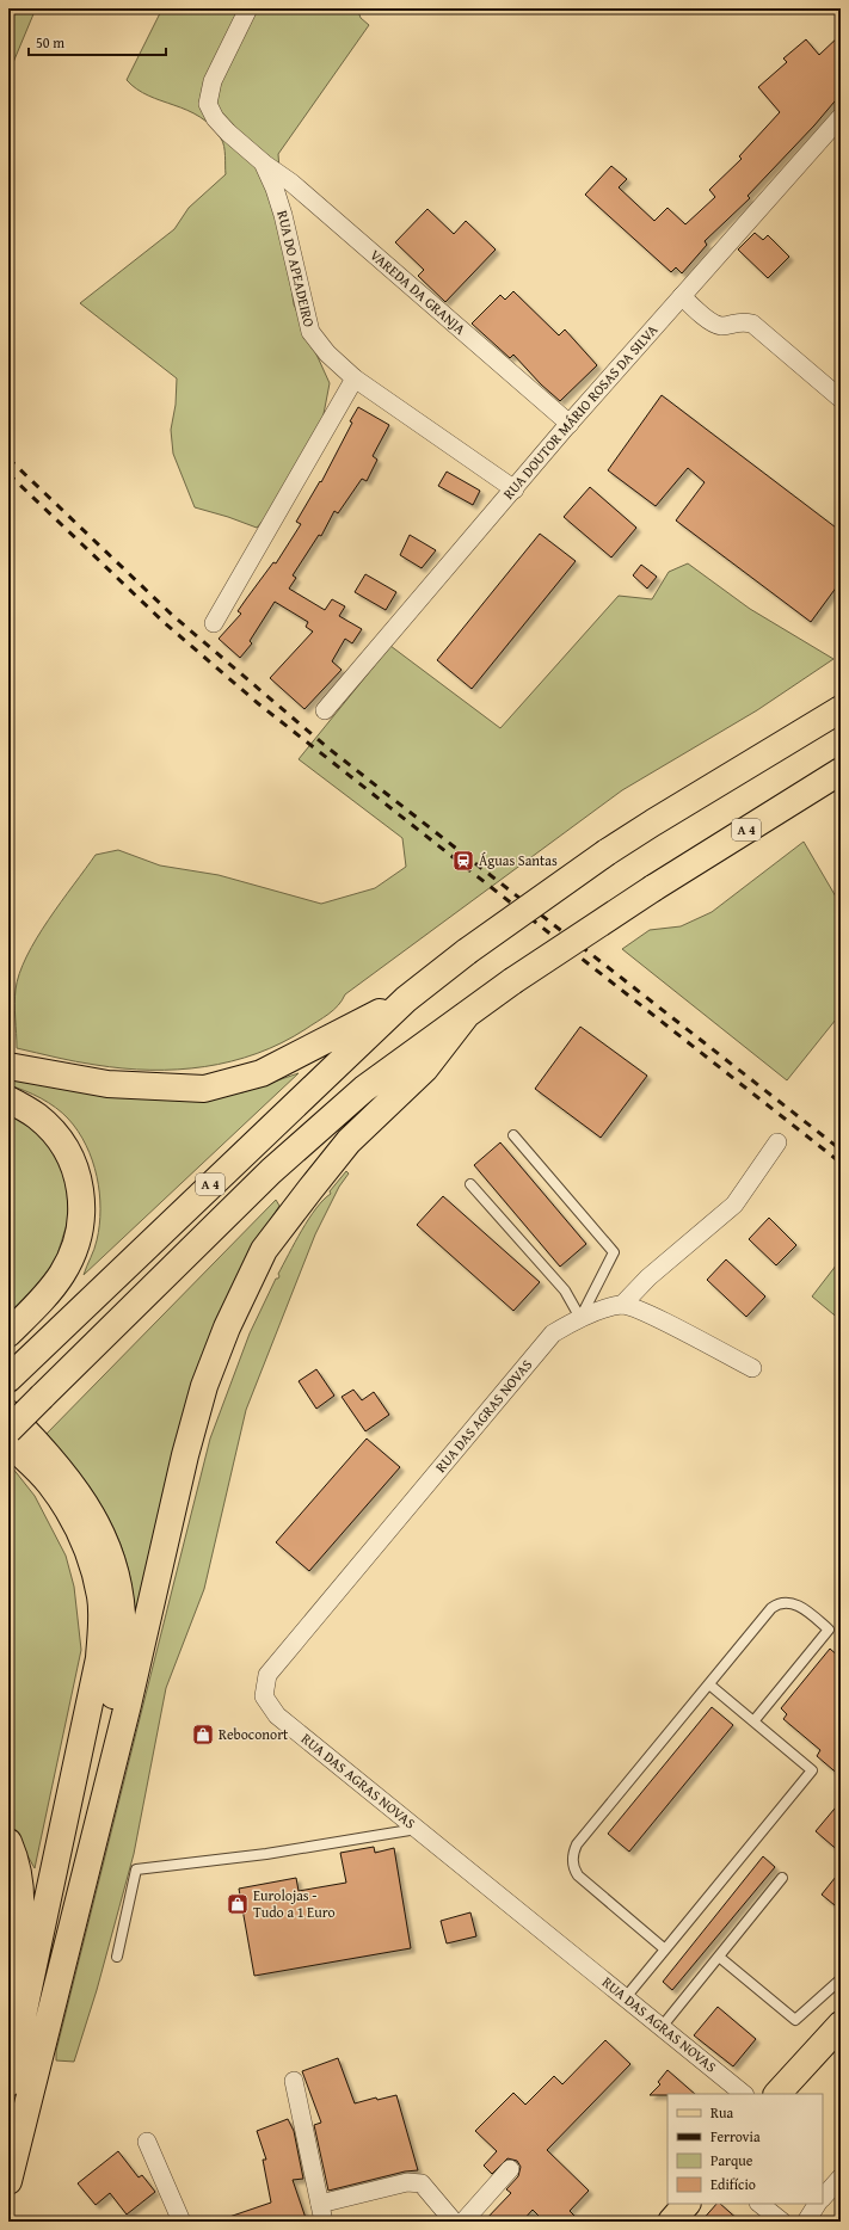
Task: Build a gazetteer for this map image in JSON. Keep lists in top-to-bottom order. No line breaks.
{"streets":{"main road":["A 4"],"street":["RUA DO APEADEIRO","VAREDA DA GRANJA","RUA DOUTOR MÁRIO ROSAS DA SILVA","RUA DAS AGRAS NOVAS"]},"crossings":[["RUA DO APEADEIRO","VAREDA DA GRANJA"],["RUA DO APEADEIRO","RUA DOUTOR MÁRIO ROSAS DA SILVA"],["VAREDA DA GRANJA","RUA DOUTOR MÁRIO ROSAS DA SILVA"]],"places":{"station":["Águas Santas"],"shop":["Reboconort","Eurolojas - Tudo a 1 Euro"]},"legend":["Rua","Ferrovia","Parque","Edifício"],"scale_bar":"50 m"}
